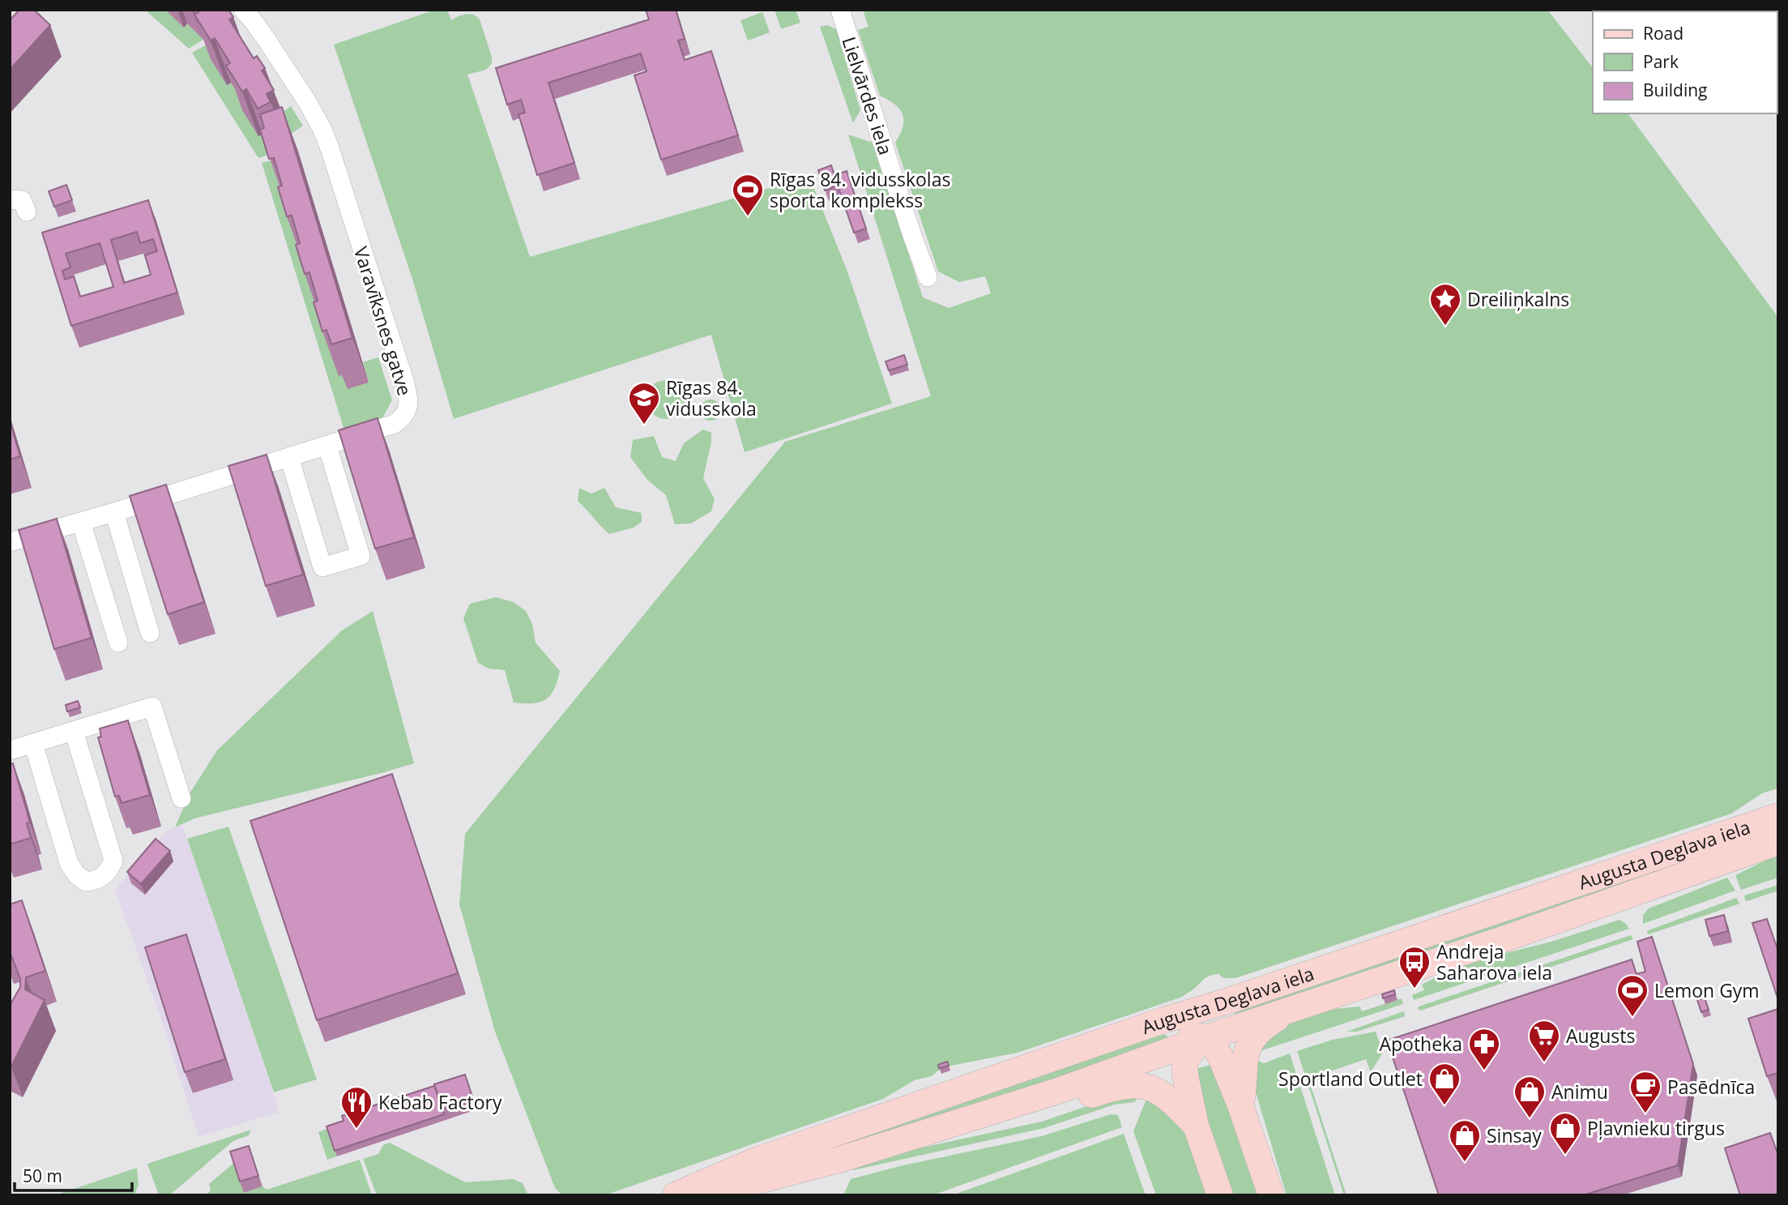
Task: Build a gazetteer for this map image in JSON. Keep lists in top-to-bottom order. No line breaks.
{"streets":{"main road":["Augusta Deglava iela"],"street":["Lielvārdes iela","Varavīksnes gatve"]},"places":{"sports":["Rīgas 84. vidusskolas sporta komplekss","Lemon Gym"],"place":["Dreiliņkalns"],"school or university":["Rīgas 84. vidusskola"],"bus stop":["Andreja Saharova iela"],"supermarket":["Augusts"],"pharmacy":["Apotheka"],"shop":["Sportland Outlet","Animu","Pļavnieku tirgus","Sinsay"],"cafe":["Pasēdnīca"],"restaurant":["Kebab Factory"]},"legend":["Road","Park","Building"],"scale_bar":"50 m"}
